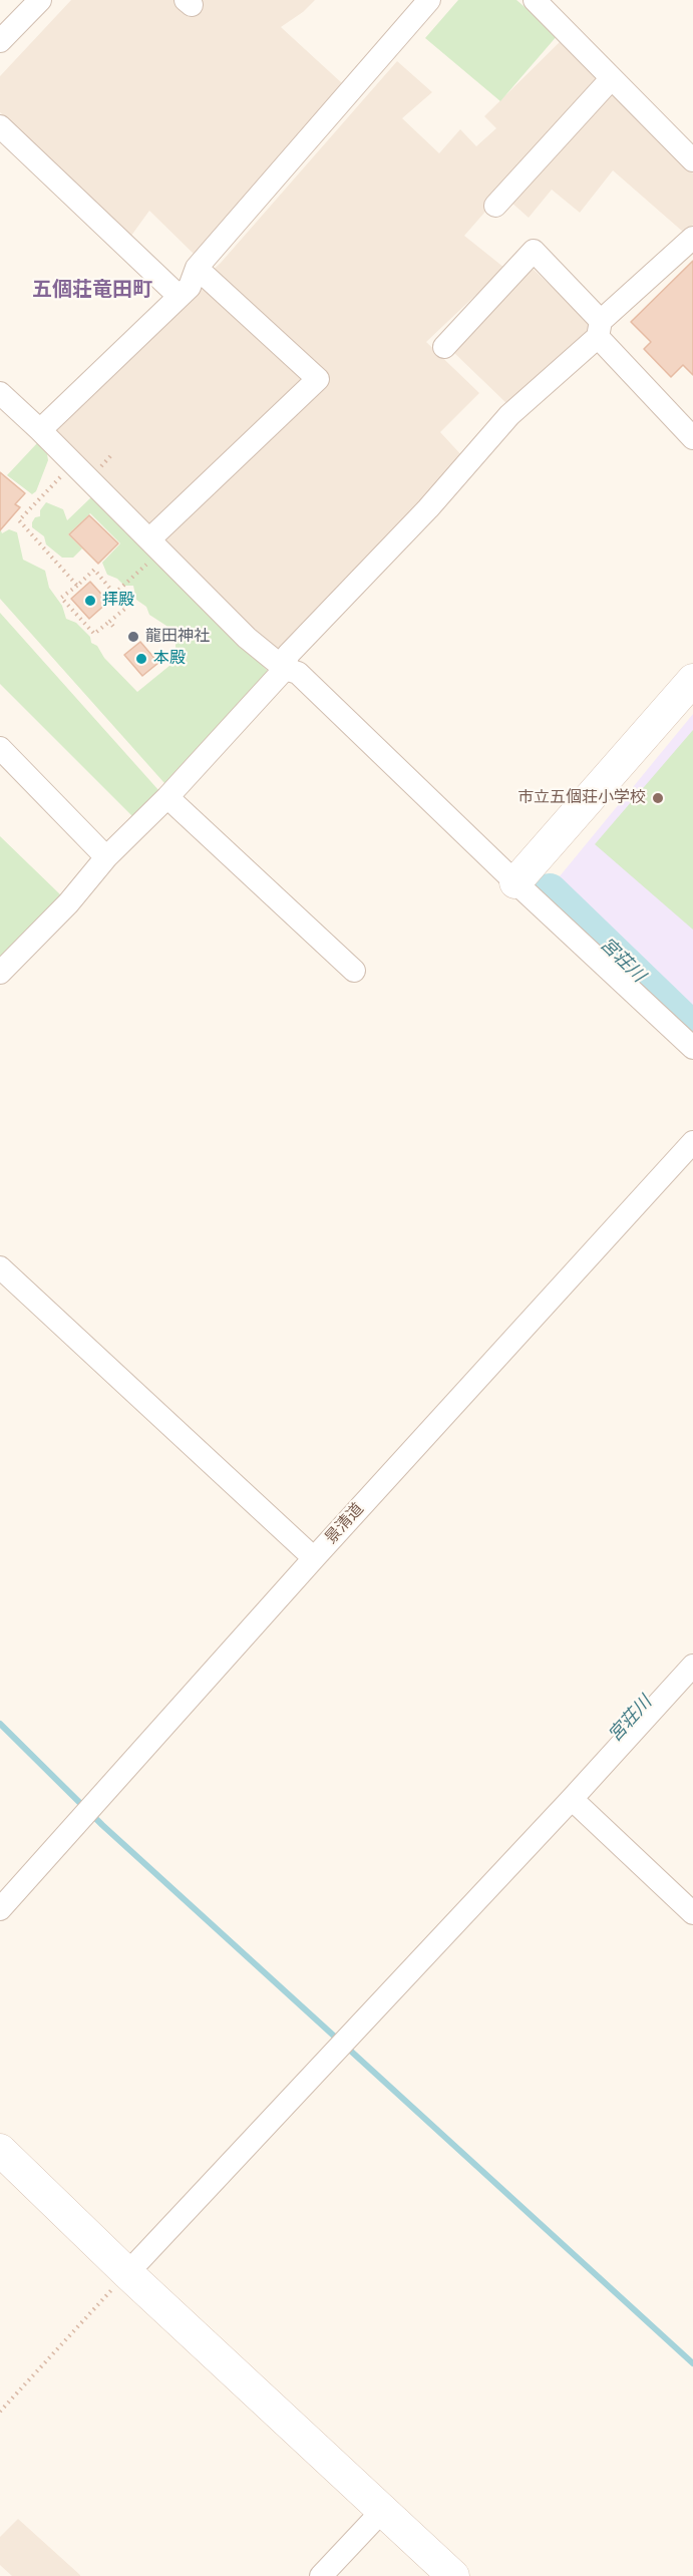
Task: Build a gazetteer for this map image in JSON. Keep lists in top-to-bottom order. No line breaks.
{"streets":{"street":["景清道"]},"districts":["五個荘竜田町"],"water":["宮荘川"],"places":["拝殿","龍田神社","本殿","市立五個荘小学校"]}
